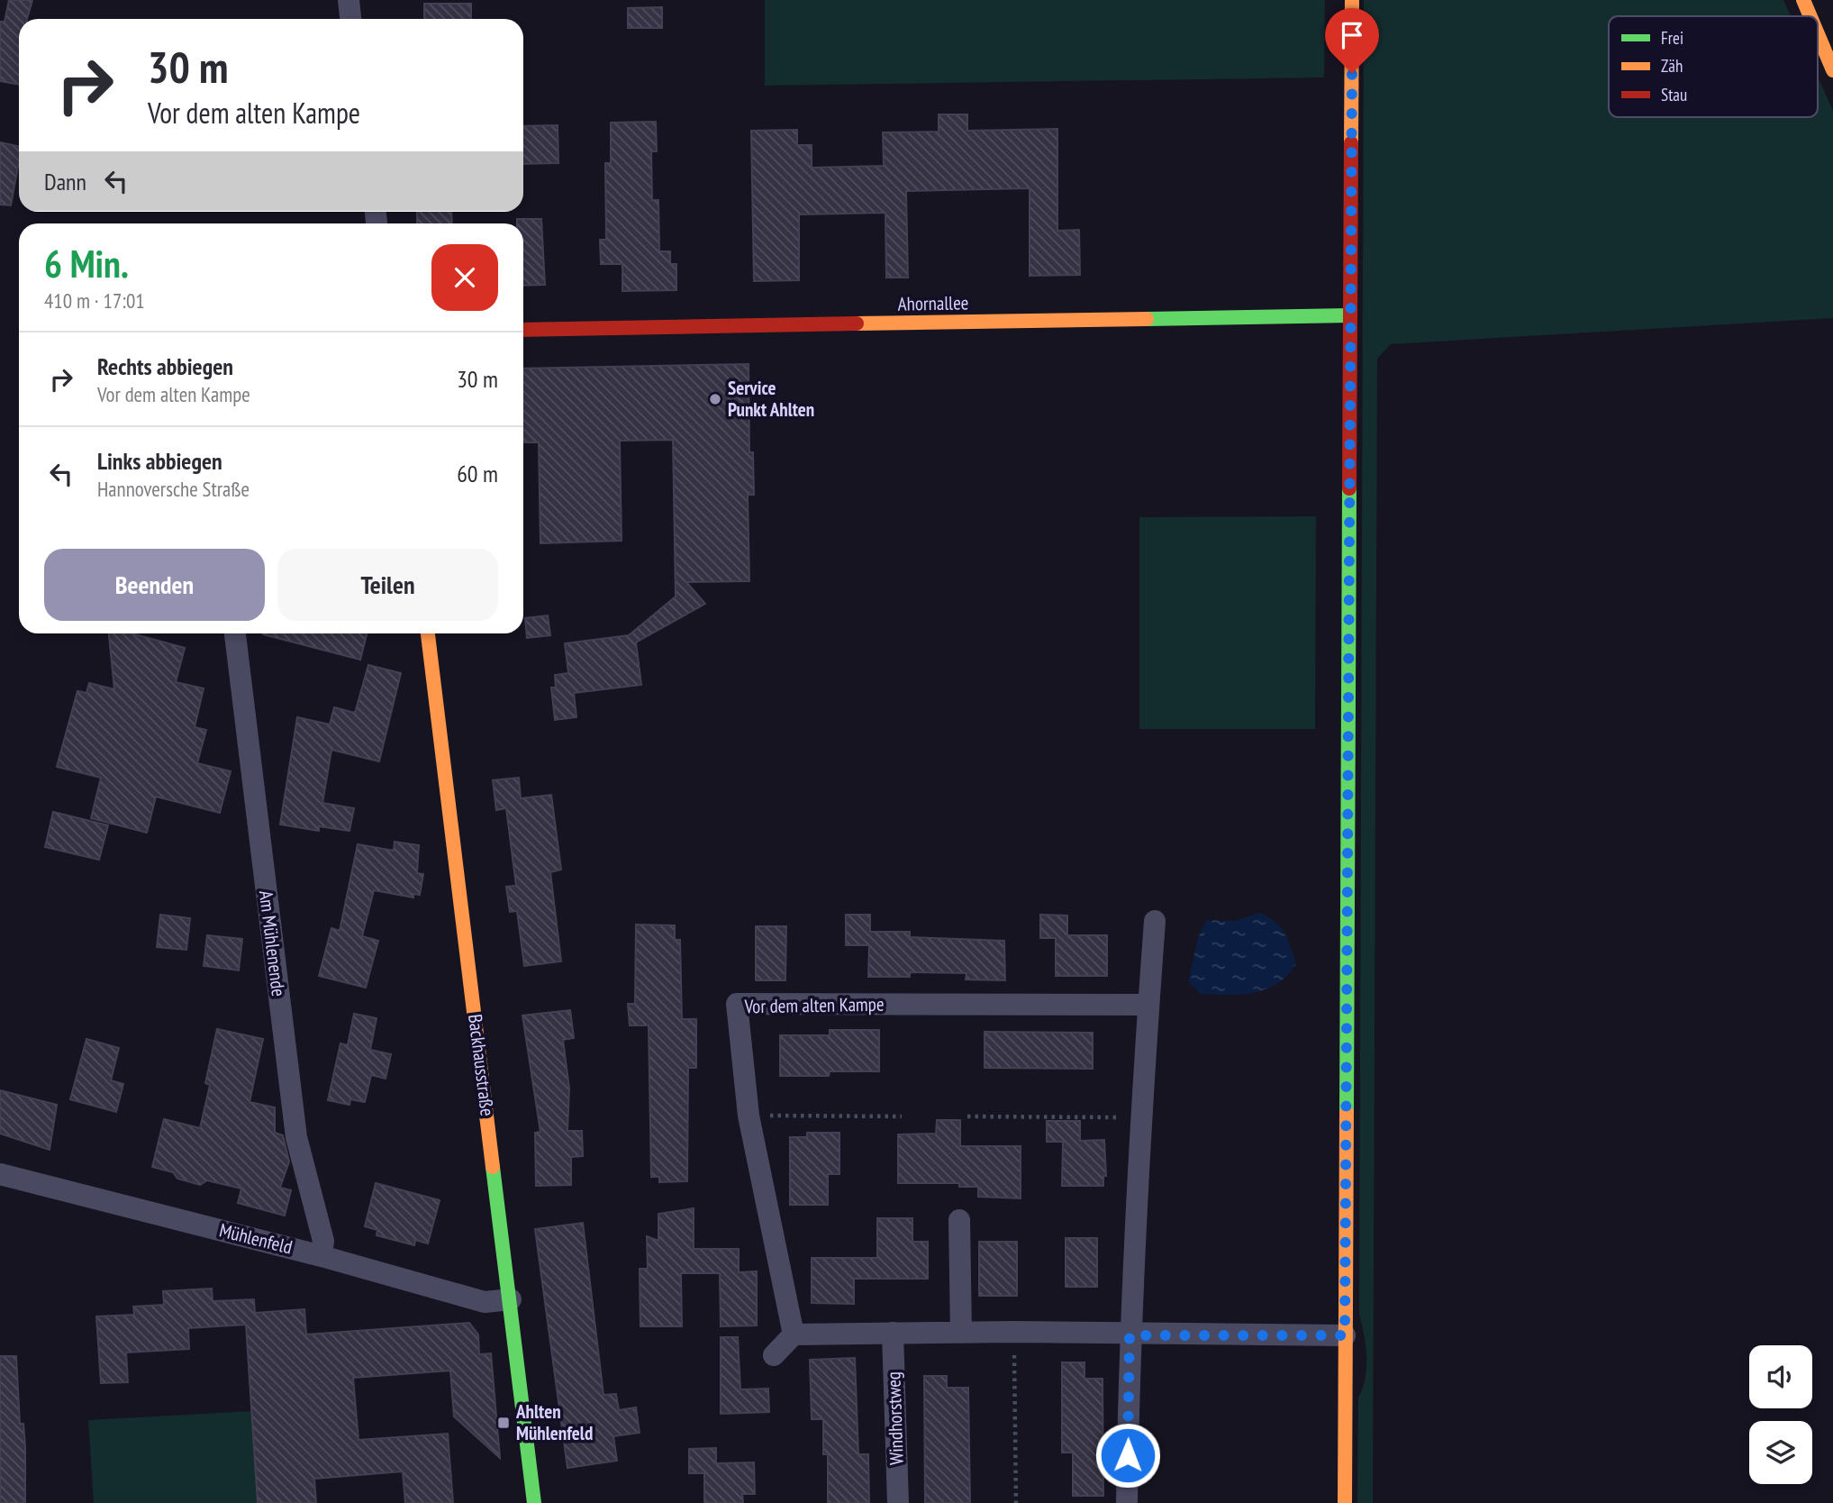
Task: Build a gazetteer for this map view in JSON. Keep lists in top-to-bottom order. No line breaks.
{"streets":{"street":["Ahornallee","Am Mühlenende","Vor dem alten Kampe","Backhausstraße","Mühlenfeld","Windhorstweg"]},"crossings":[["Am Mühlenende","Mühlenfeld"],["Backhausstraße","Mühlenfeld"]],"places":{"other":["Service Punkt Ahlten"],"transit":["Ahlten Mühlenfeld"]},"legend":["Frei","Zäh","Stau"],"page":{"turn":["30 m","Vor dem alten Kampe"],"then":"Dann","heading":["6 Min.","410 m · 17:01"],"list":[{"name":"Rechts abbiegen","note":"Vor dem alten Kampe","value":"30 m"},{"name":"Links abbiegen","note":"Hannoversche Straße","value":"60 m"}],"buttons":["Beenden","Teilen"]}}
